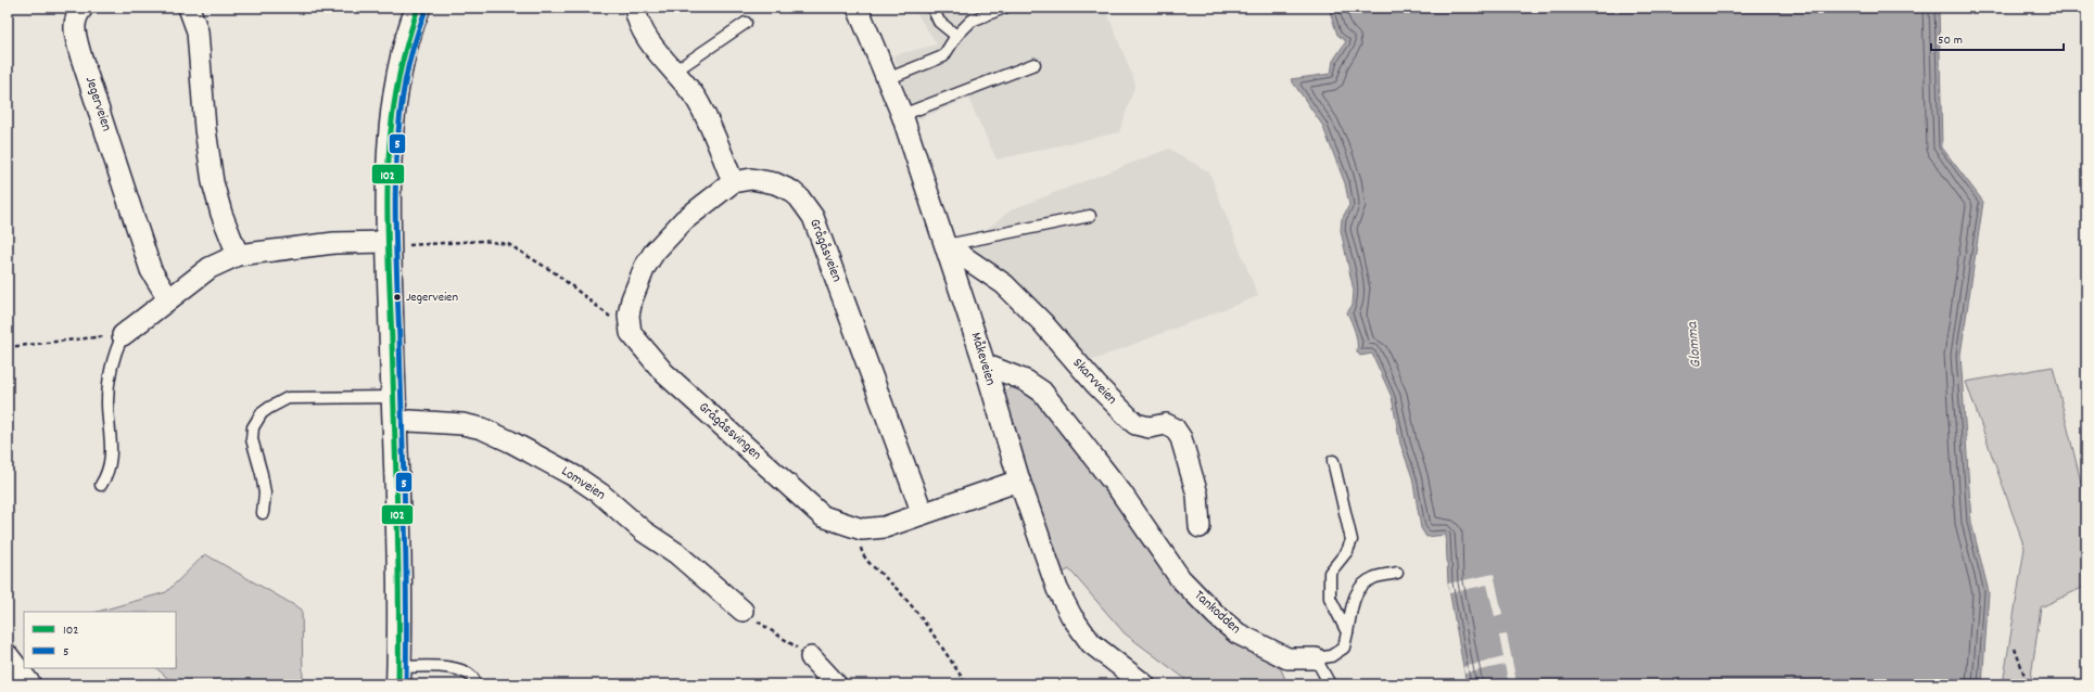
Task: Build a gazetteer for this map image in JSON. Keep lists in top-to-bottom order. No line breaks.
{"streets":{"street":["Jegerveien","Grågåsveien","Måkeveien","Skarvveien","Grågåssvingen","Lomveien","Tankodden"]},"crossings":[["Grågåsveien","Grågåssvingen"],["Måkeveien","Skarvveien"],["Måkeveien","Grågåssvingen"],["Måkeveien","Tankodden"]],"water":["Glomma"],"places":["Jegerveien"],"lines":["transit line 102","transit line 5"],"legend":["102","5"],"scale_bar":"50 m"}
